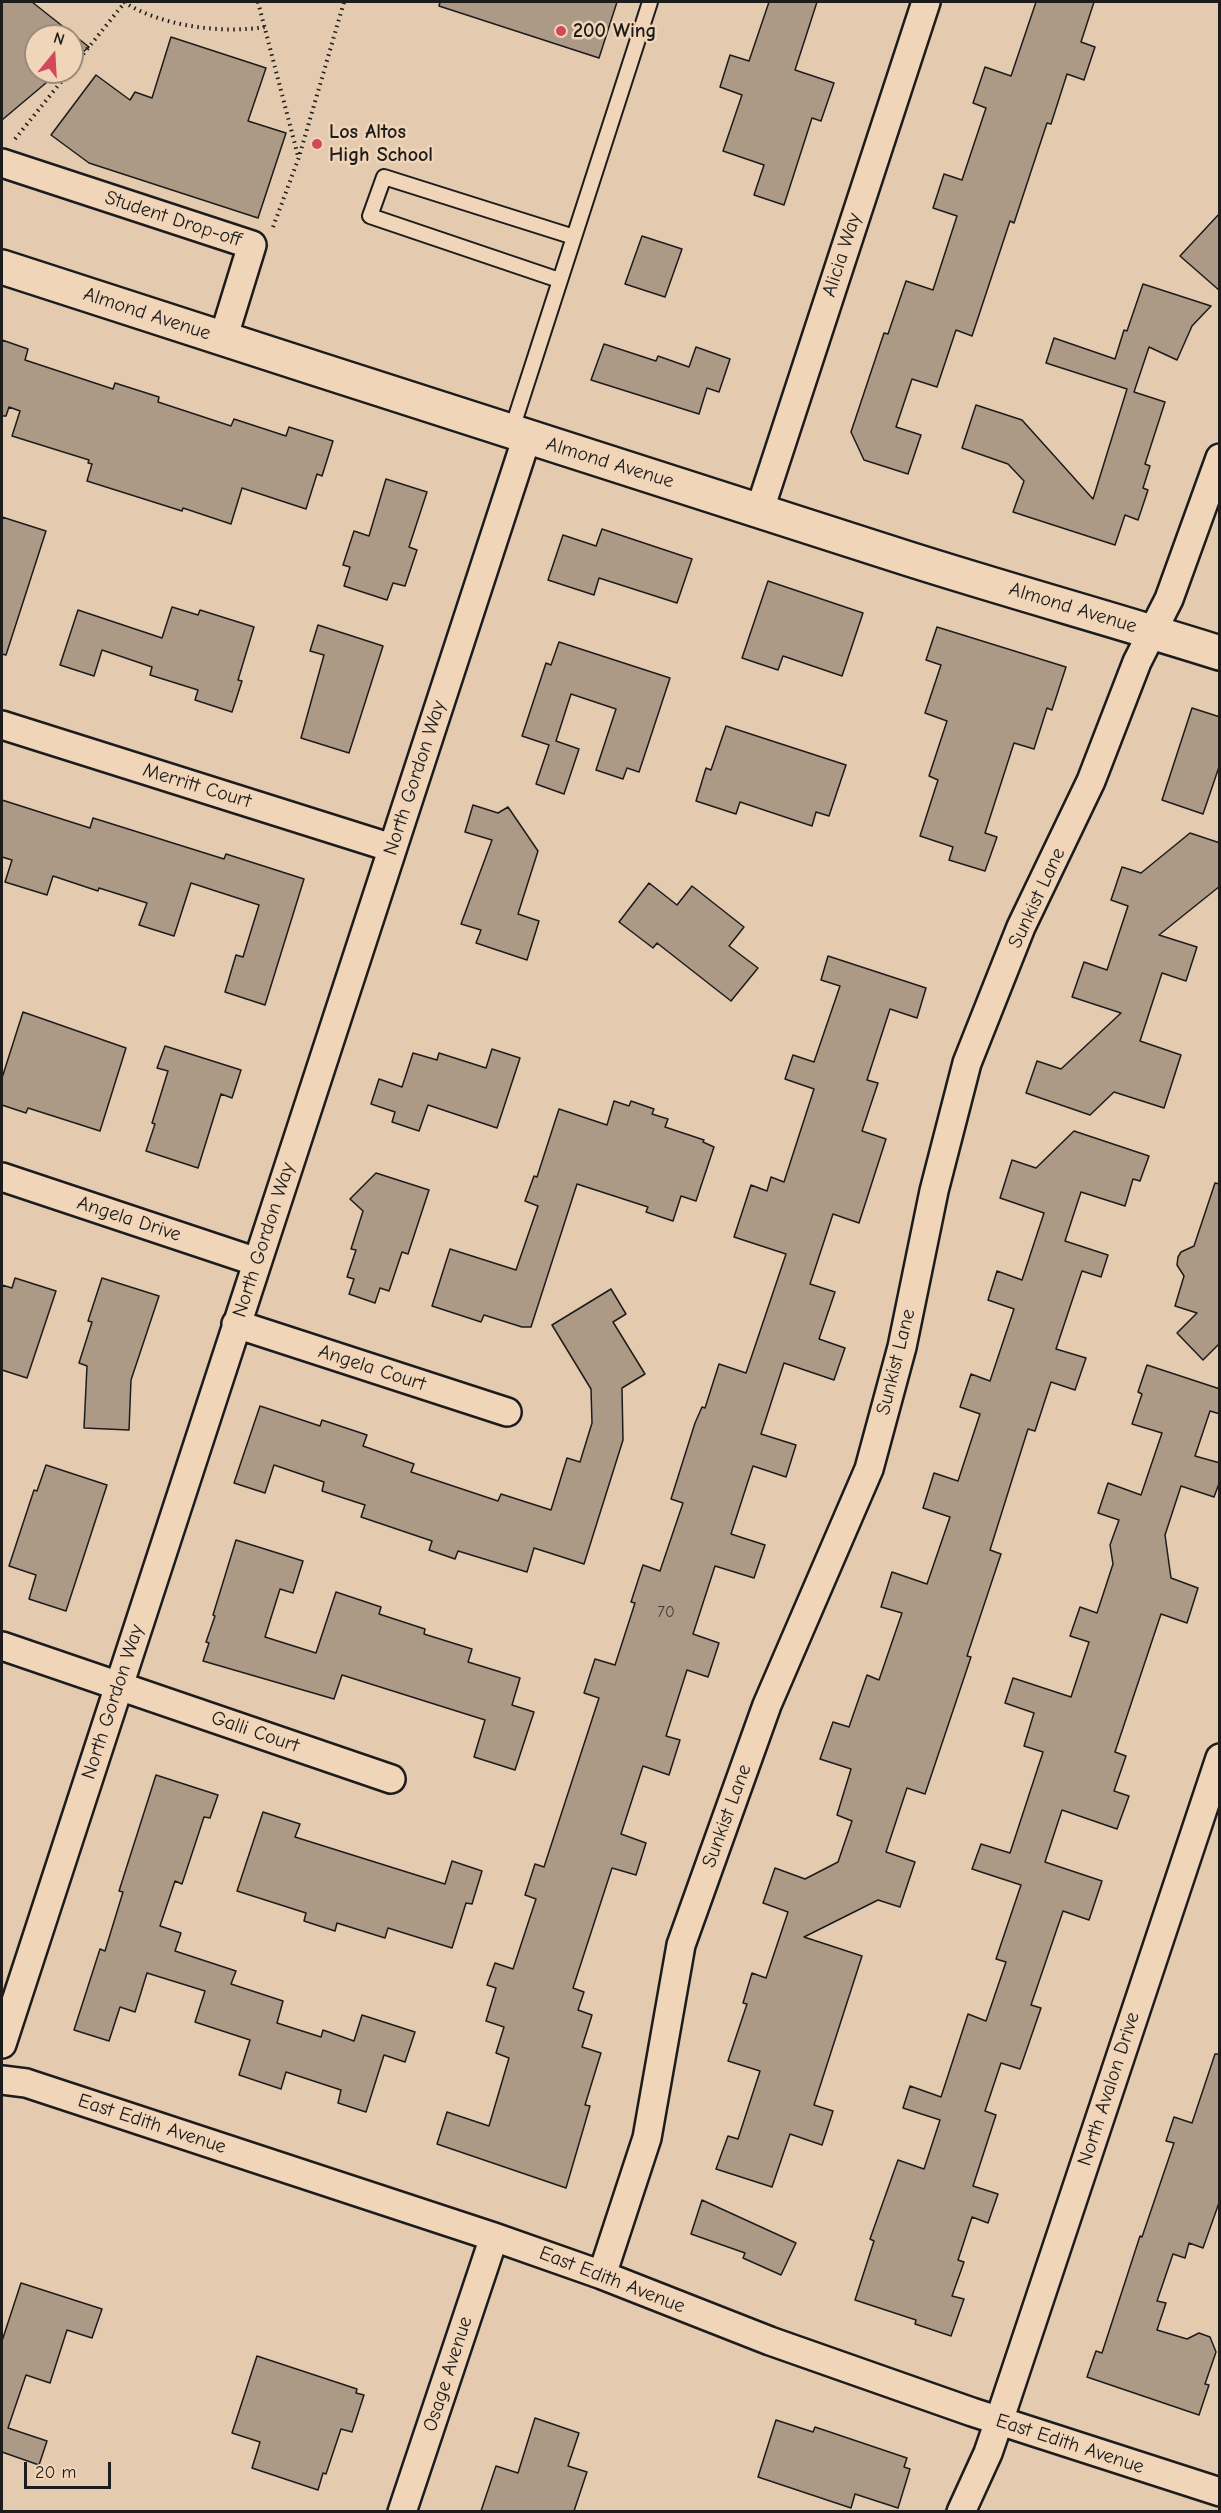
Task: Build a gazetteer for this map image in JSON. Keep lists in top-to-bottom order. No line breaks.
{"streets":{"street":["Student Drop-off","Alicia Way","Almond Avenue","North Gordon Way","Merritt Court","Sunkist Lane","Angela Drive","Angela Court","Galli Court","North Avalon Drive","East Edith Avenue","Osage Avenue"]},"crossings":[["Student Drop-off","Almond Avenue"],["Alicia Way","Almond Avenue"],["Almond Avenue","North Gordon Way"],["Almond Avenue","Sunkist Lane"],["North Gordon Way","Merritt Court"],["North Gordon Way","Angela Drive"],["North Gordon Way","Angela Court"],["North Gordon Way","Galli Court"],["Sunkist Lane","East Edith Avenue"],["North Avalon Drive","East Edith Avenue"],["East Edith Avenue","Osage Avenue"]],"places":["200 Wing","Los Altos High School"],"house_numbers":["70"],"scale_bar":"20 m","north":"top"}
